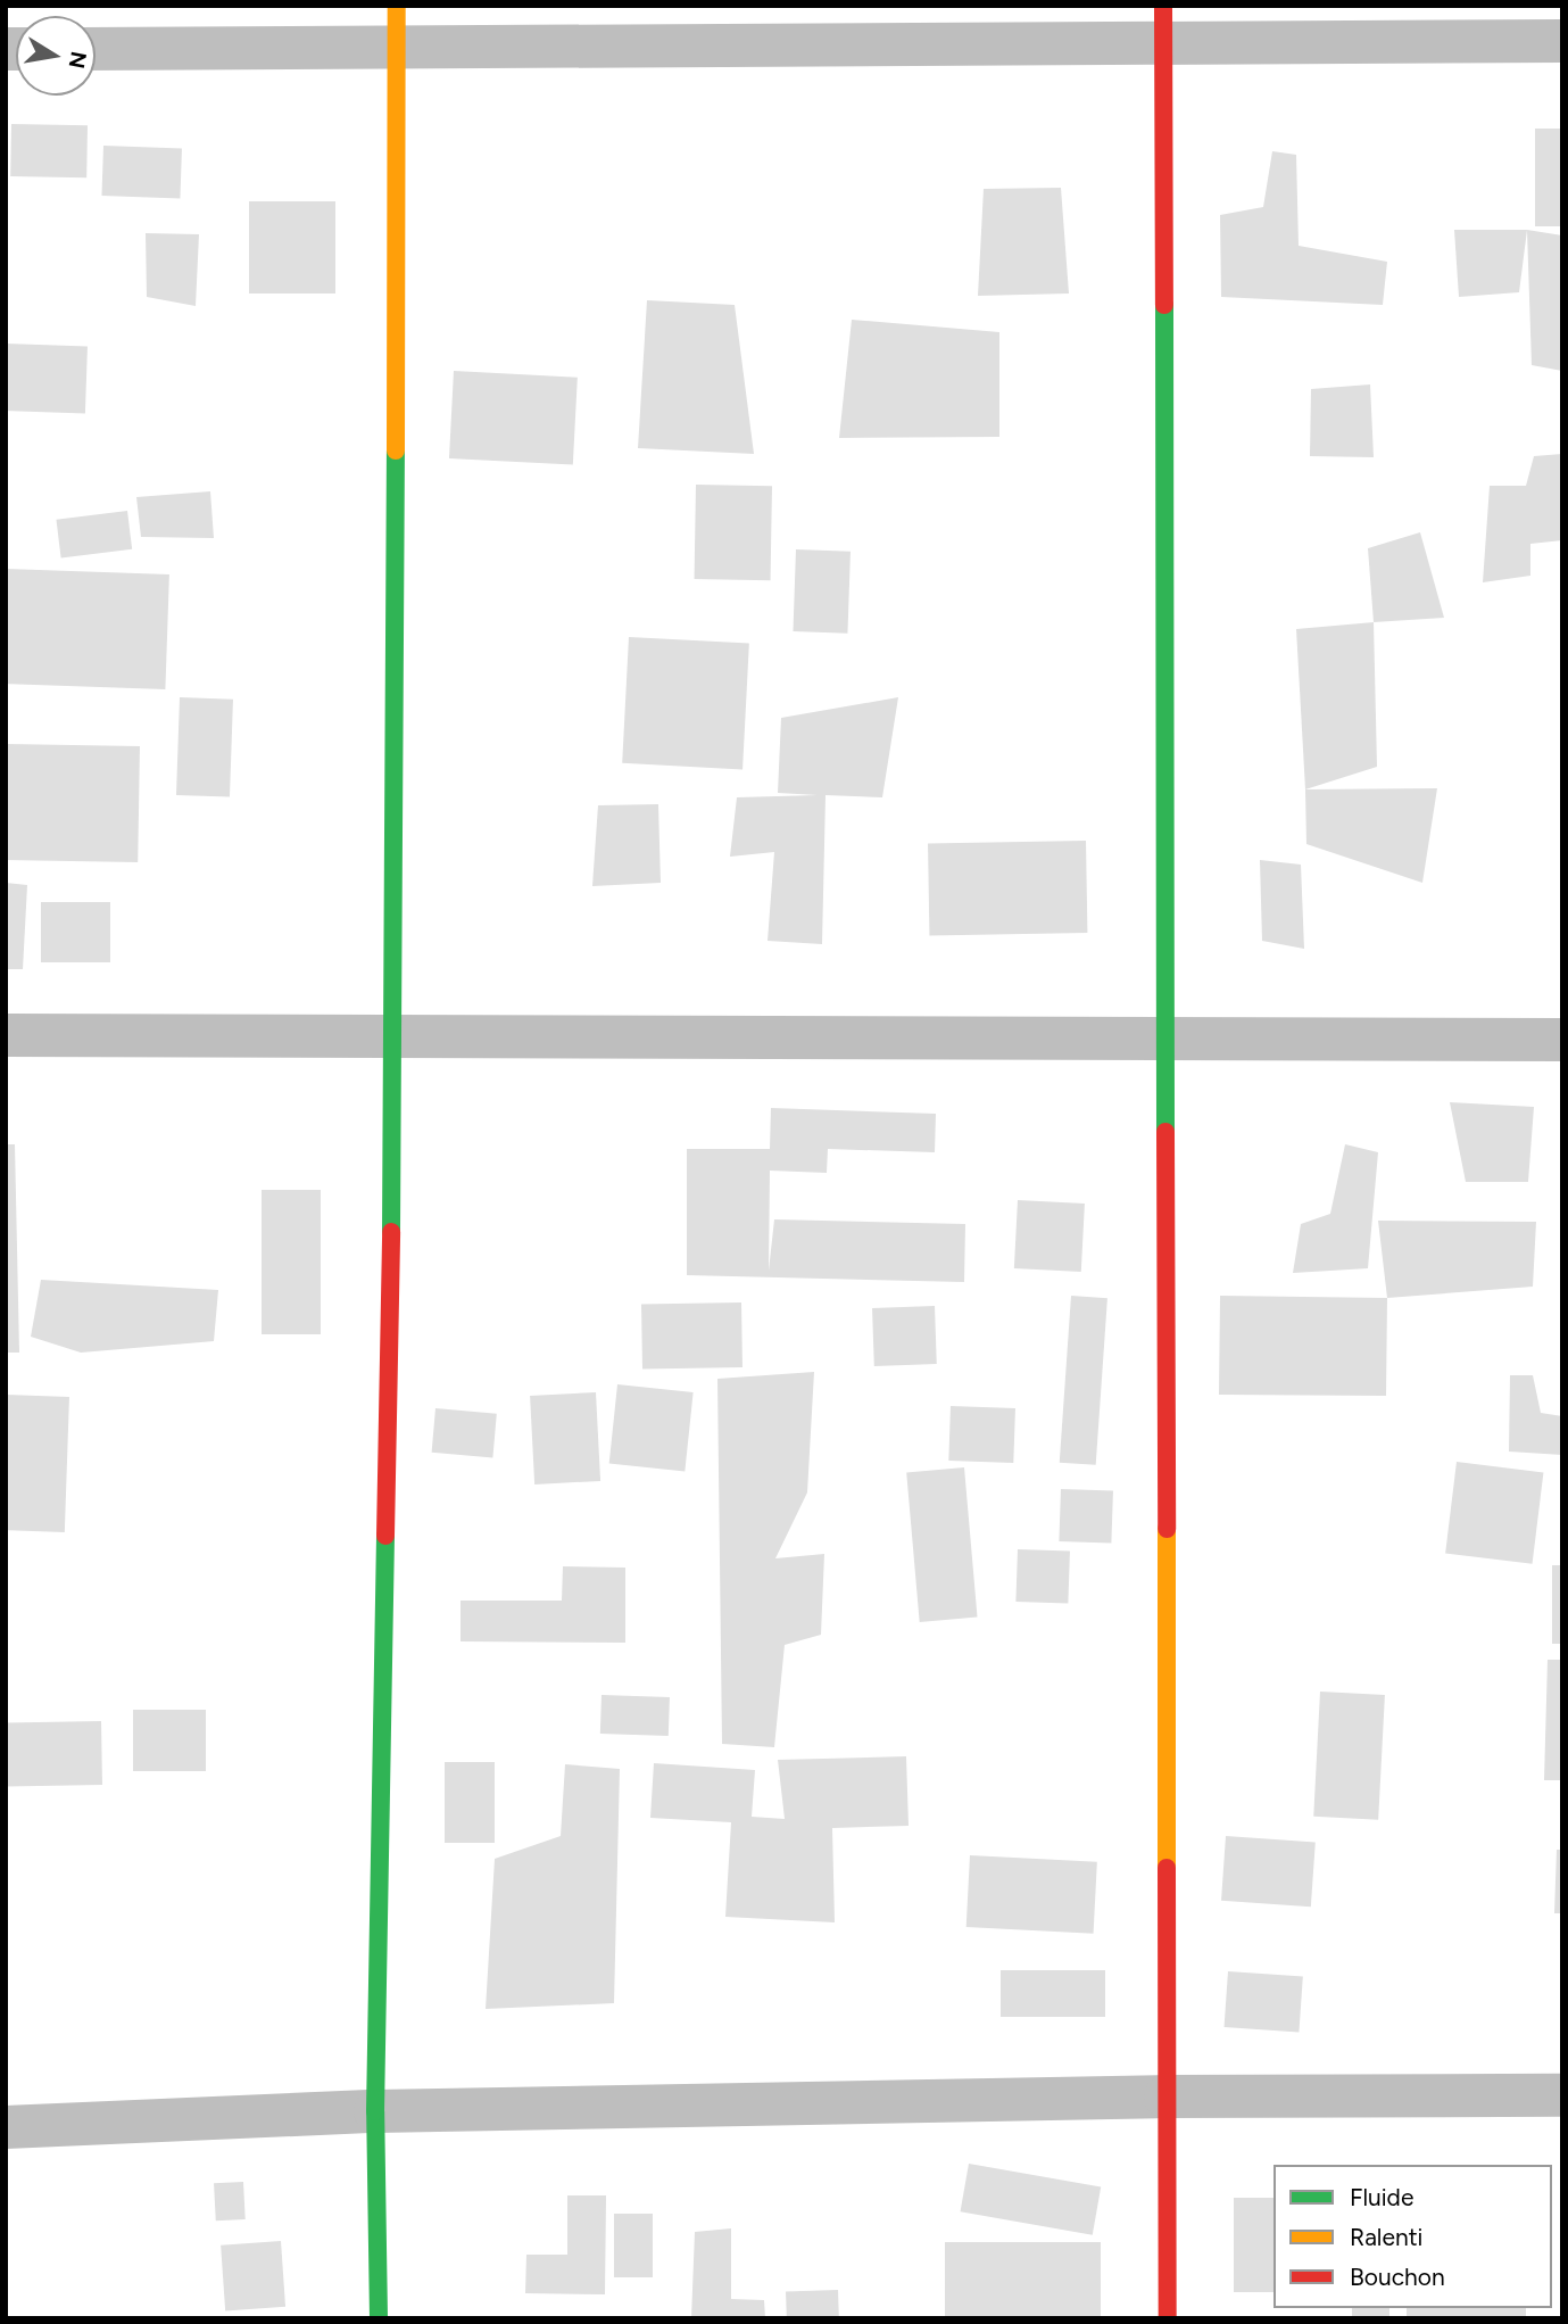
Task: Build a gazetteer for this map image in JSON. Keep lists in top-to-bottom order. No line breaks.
{"legend":["Fluide","Ralenti","Bouchon"],"north":"right"}
